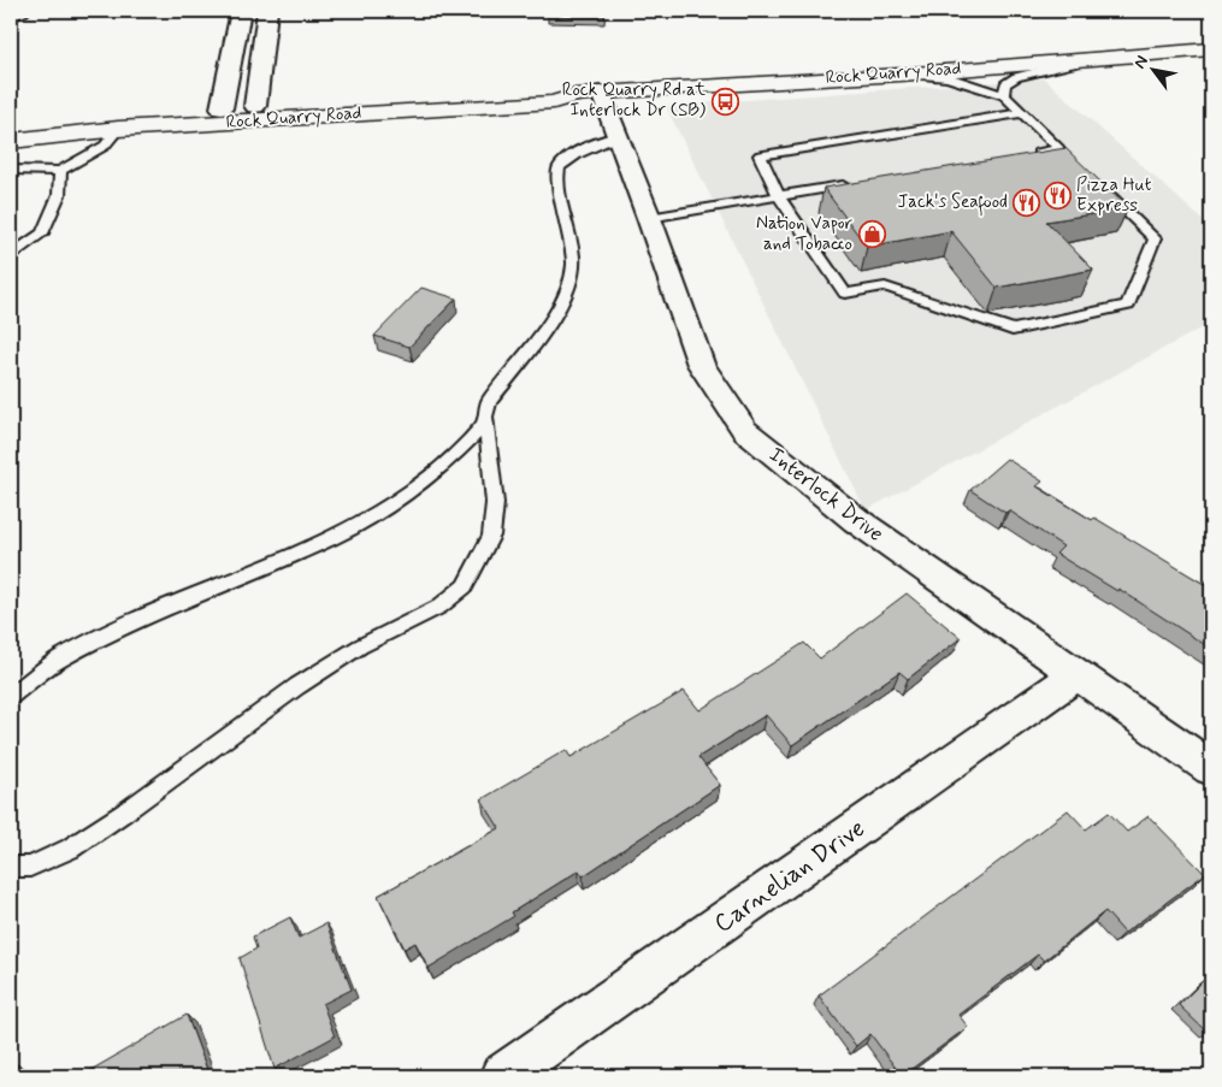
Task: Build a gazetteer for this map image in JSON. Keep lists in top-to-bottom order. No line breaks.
{"streets":{"main road":["Rock Quarry Road"],"street":["Interlock Drive","Carnelian Drive"]},"crossings":[["Rock Quarry Road","Interlock Drive"],["Interlock Drive","Carnelian Drive"]],"places":{"bus stop":["Rock Quarry Rd at Interlock Dr (SB)"],"restaurant":["Pizza Hut Express","Jack's Seafood"],"shop":["Nation Vapor and Tobacco"]},"north":"top left"}
